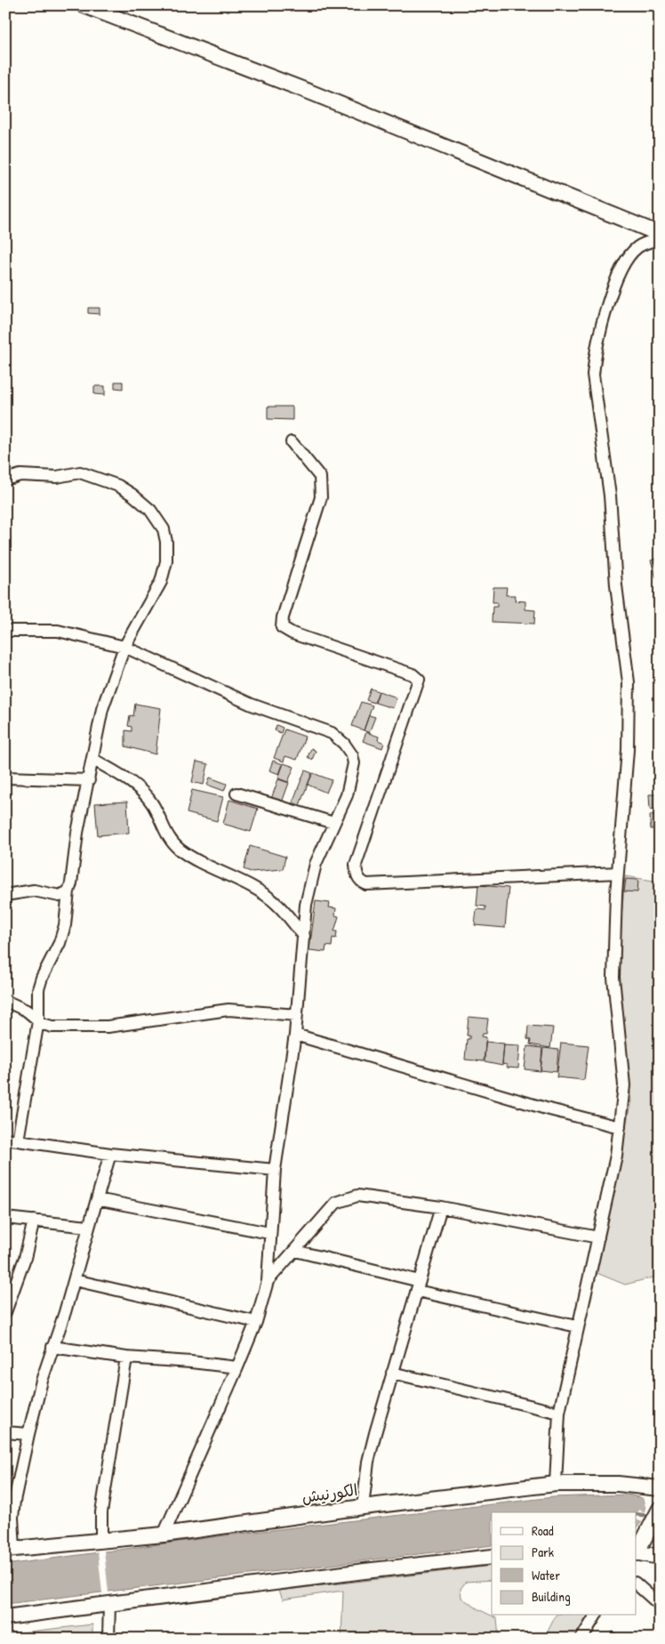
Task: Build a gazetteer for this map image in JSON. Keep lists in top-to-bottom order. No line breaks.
{"streets":{"main road":["الكورنيش"]},"legend":["Road","Park","Water","Building"]}
